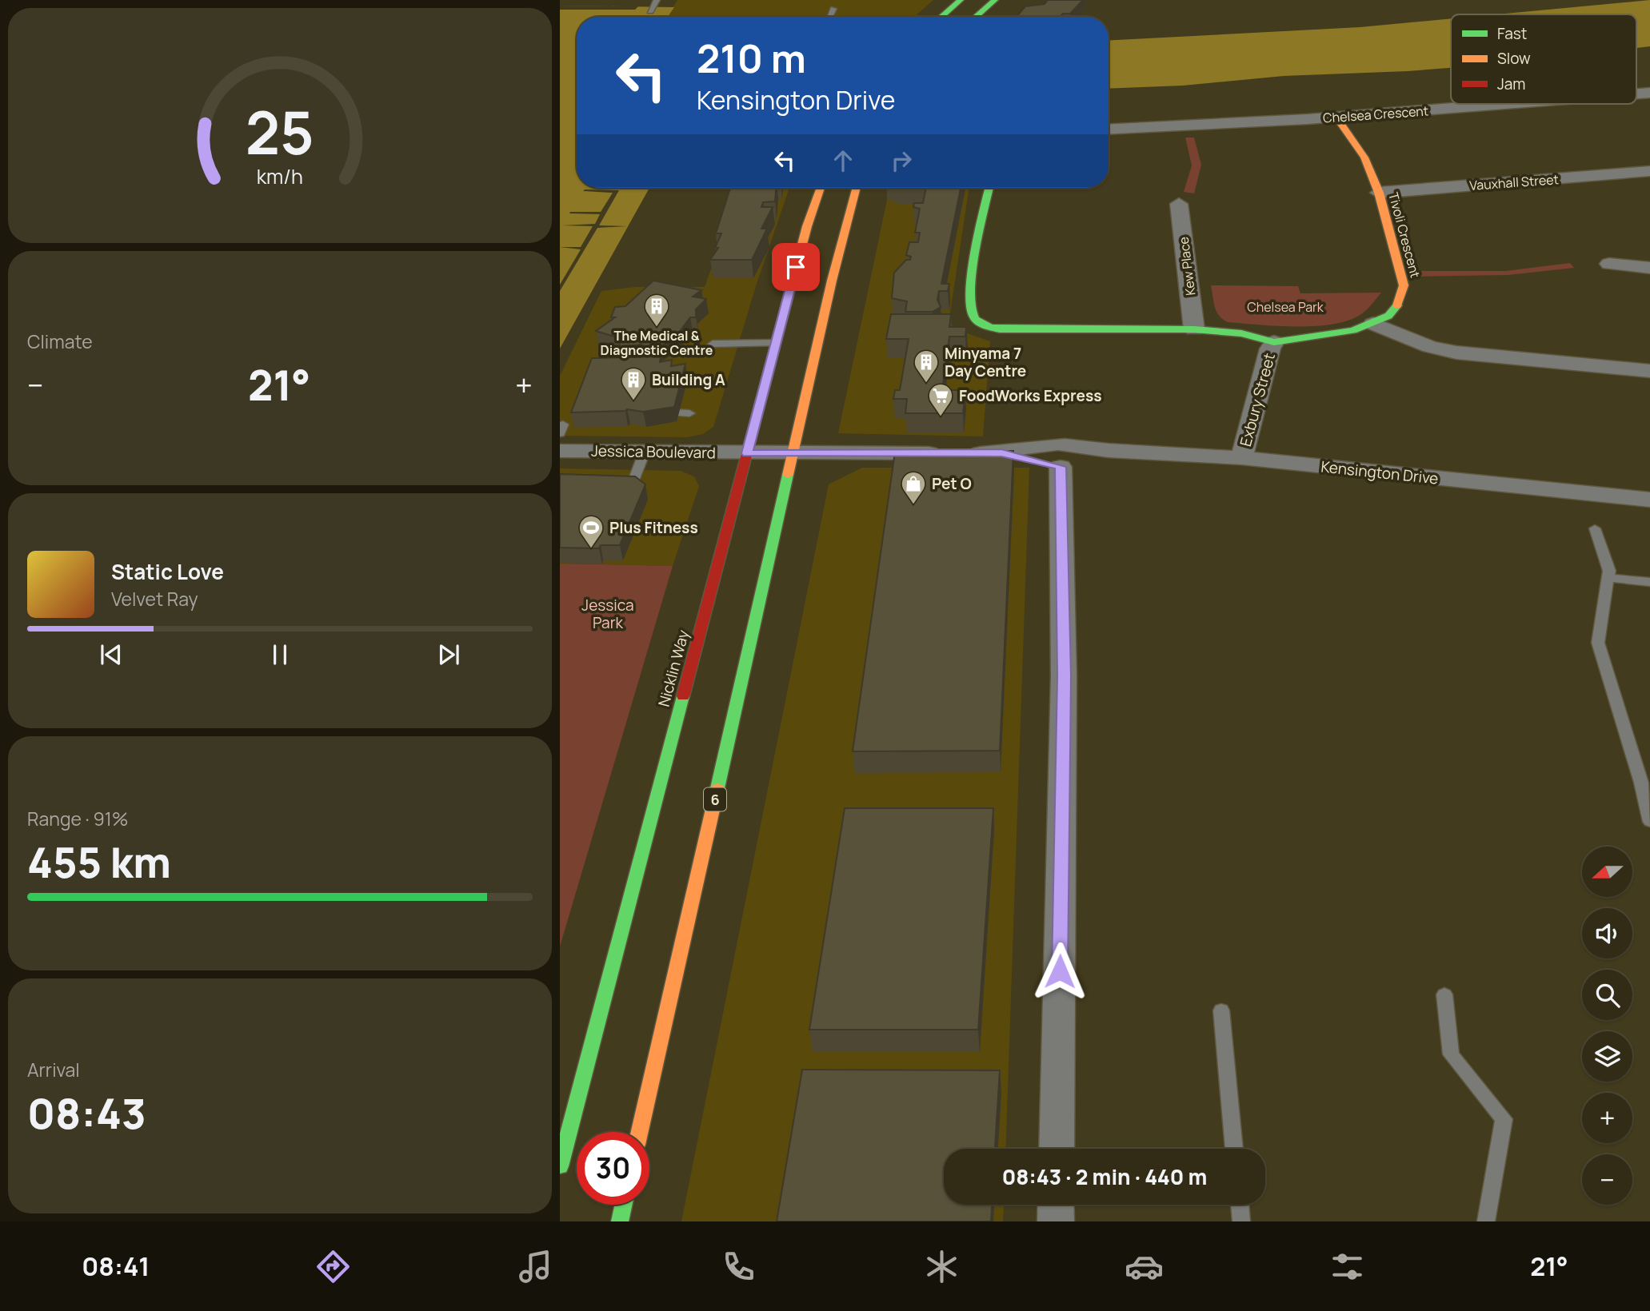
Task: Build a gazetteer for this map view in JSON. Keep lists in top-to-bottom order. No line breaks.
{"streets":{"main road":["Tivoli Crescent","Nicklin Way","6"],"street":["Chelsea Crescent","Vauxhall Street","Kew Place","Exbury Street","Jessica Boulevard","Kensington Drive"]},"crossings":[["Chelsea Crescent","Tivoli Crescent"],["Vauxhall Street","Tivoli Crescent"],["Tivoli Crescent","Exbury Street"],["Exbury Street","Kensington Drive"],["Jessica Boulevard","Kensington Drive"],["Jessica Boulevard","Nicklin Way"],["Kensington Drive","Nicklin Way"],["Kensington Drive","6"]],"parks":["Chelsea Park","Jessica Park"],"places":{"building":["The Medical & Diagnostic Centre","Minyama 7 Day Centre","Building A"],"supermarket":["FoodWorks Express"],"shop":["Pet O"],"sports":["Plus Fitness"]},"legend":["Fast","Slow","Jam"],"north":"left","page":{"turn":["210 m","Kensington Drive"],"tile":["Climate",["Range · 91%","455 km"],["Arrival","08:43"]],"heat":["−","21°","+"],"song":["Static Love","Velvet Ray"],"map_buttons":["+","−"],"limit":"30","trip":"08:43 · 2 min · 440 m","tabs":["08:41","21°"],"gauge":["25","km/h"]}}
